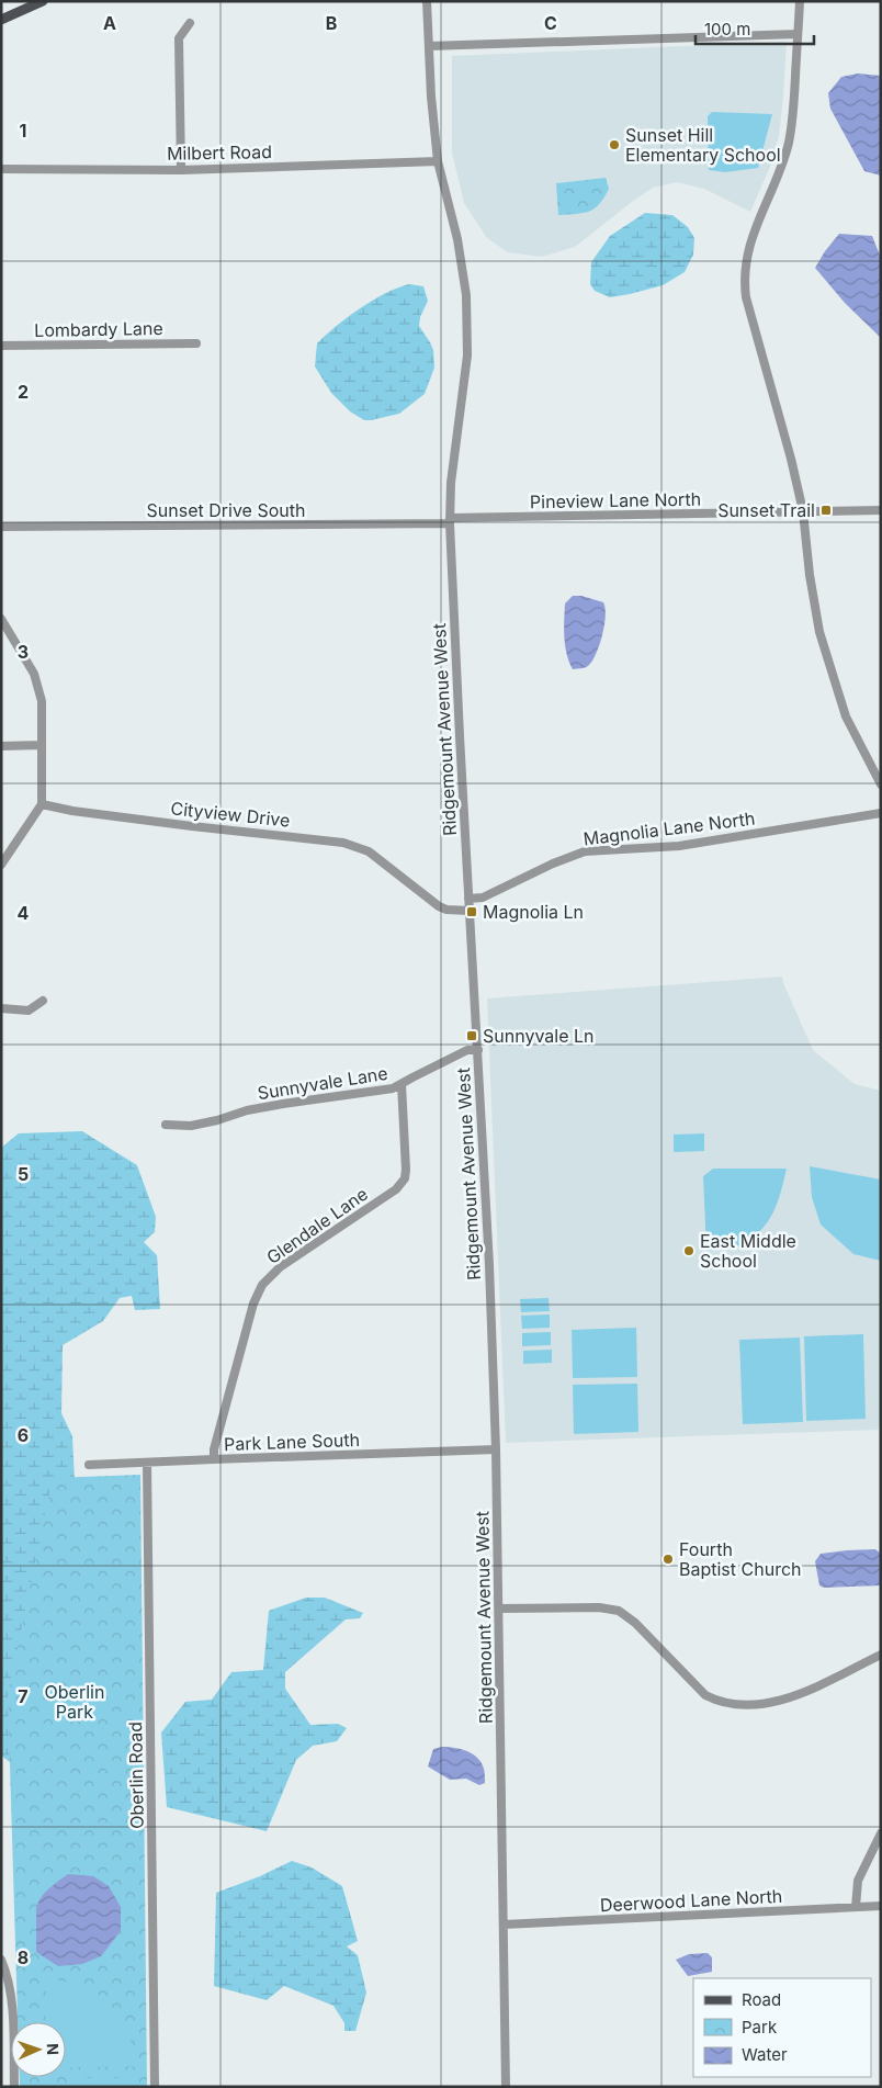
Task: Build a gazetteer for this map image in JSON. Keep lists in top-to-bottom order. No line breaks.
{"streets":{"street":["Milbert Road","Lombardy Lane","Pineview Lane North","Sunset Drive South","Ridgemount Avenue West","Cityview Drive","Magnolia Lane North","Sunnyvale Lane","Glendale Lane","Park Lane South","Oberlin Road","Deerwood Lane North"]},"crossings":[["Milbert Road","Ridgemount Avenue West"],["Pineview Lane North","Sunset Drive South"],["Pineview Lane North","Ridgemount Avenue West"],["Sunset Drive South","Ridgemount Avenue West"],["Ridgemount Avenue West","Cityview Drive"],["Ridgemount Avenue West","Magnolia Lane North"],["Ridgemount Avenue West","Sunnyvale Lane"],["Ridgemount Avenue West","Park Lane South"],["Ridgemount Avenue West","Deerwood Lane North"],["Sunnyvale Lane","Glendale Lane"],["Glendale Lane","Park Lane South"],["Park Lane South","Oberlin Road"]],"parks":["Oberlin Park"],"places":{"other":["Sunset Hill Elementary School","East Middle School","Fourth Baptist Church"],"transit":["Sunset Trail","Magnolia Ln","Sunnyvale Ln"]},"legend":["Road","Park","Water"],"scale_bar":"100 m","north":"right","grid":{"columns":["A","B","C"],"rows":["1","2","3","4","5","6","7","8"]}}
